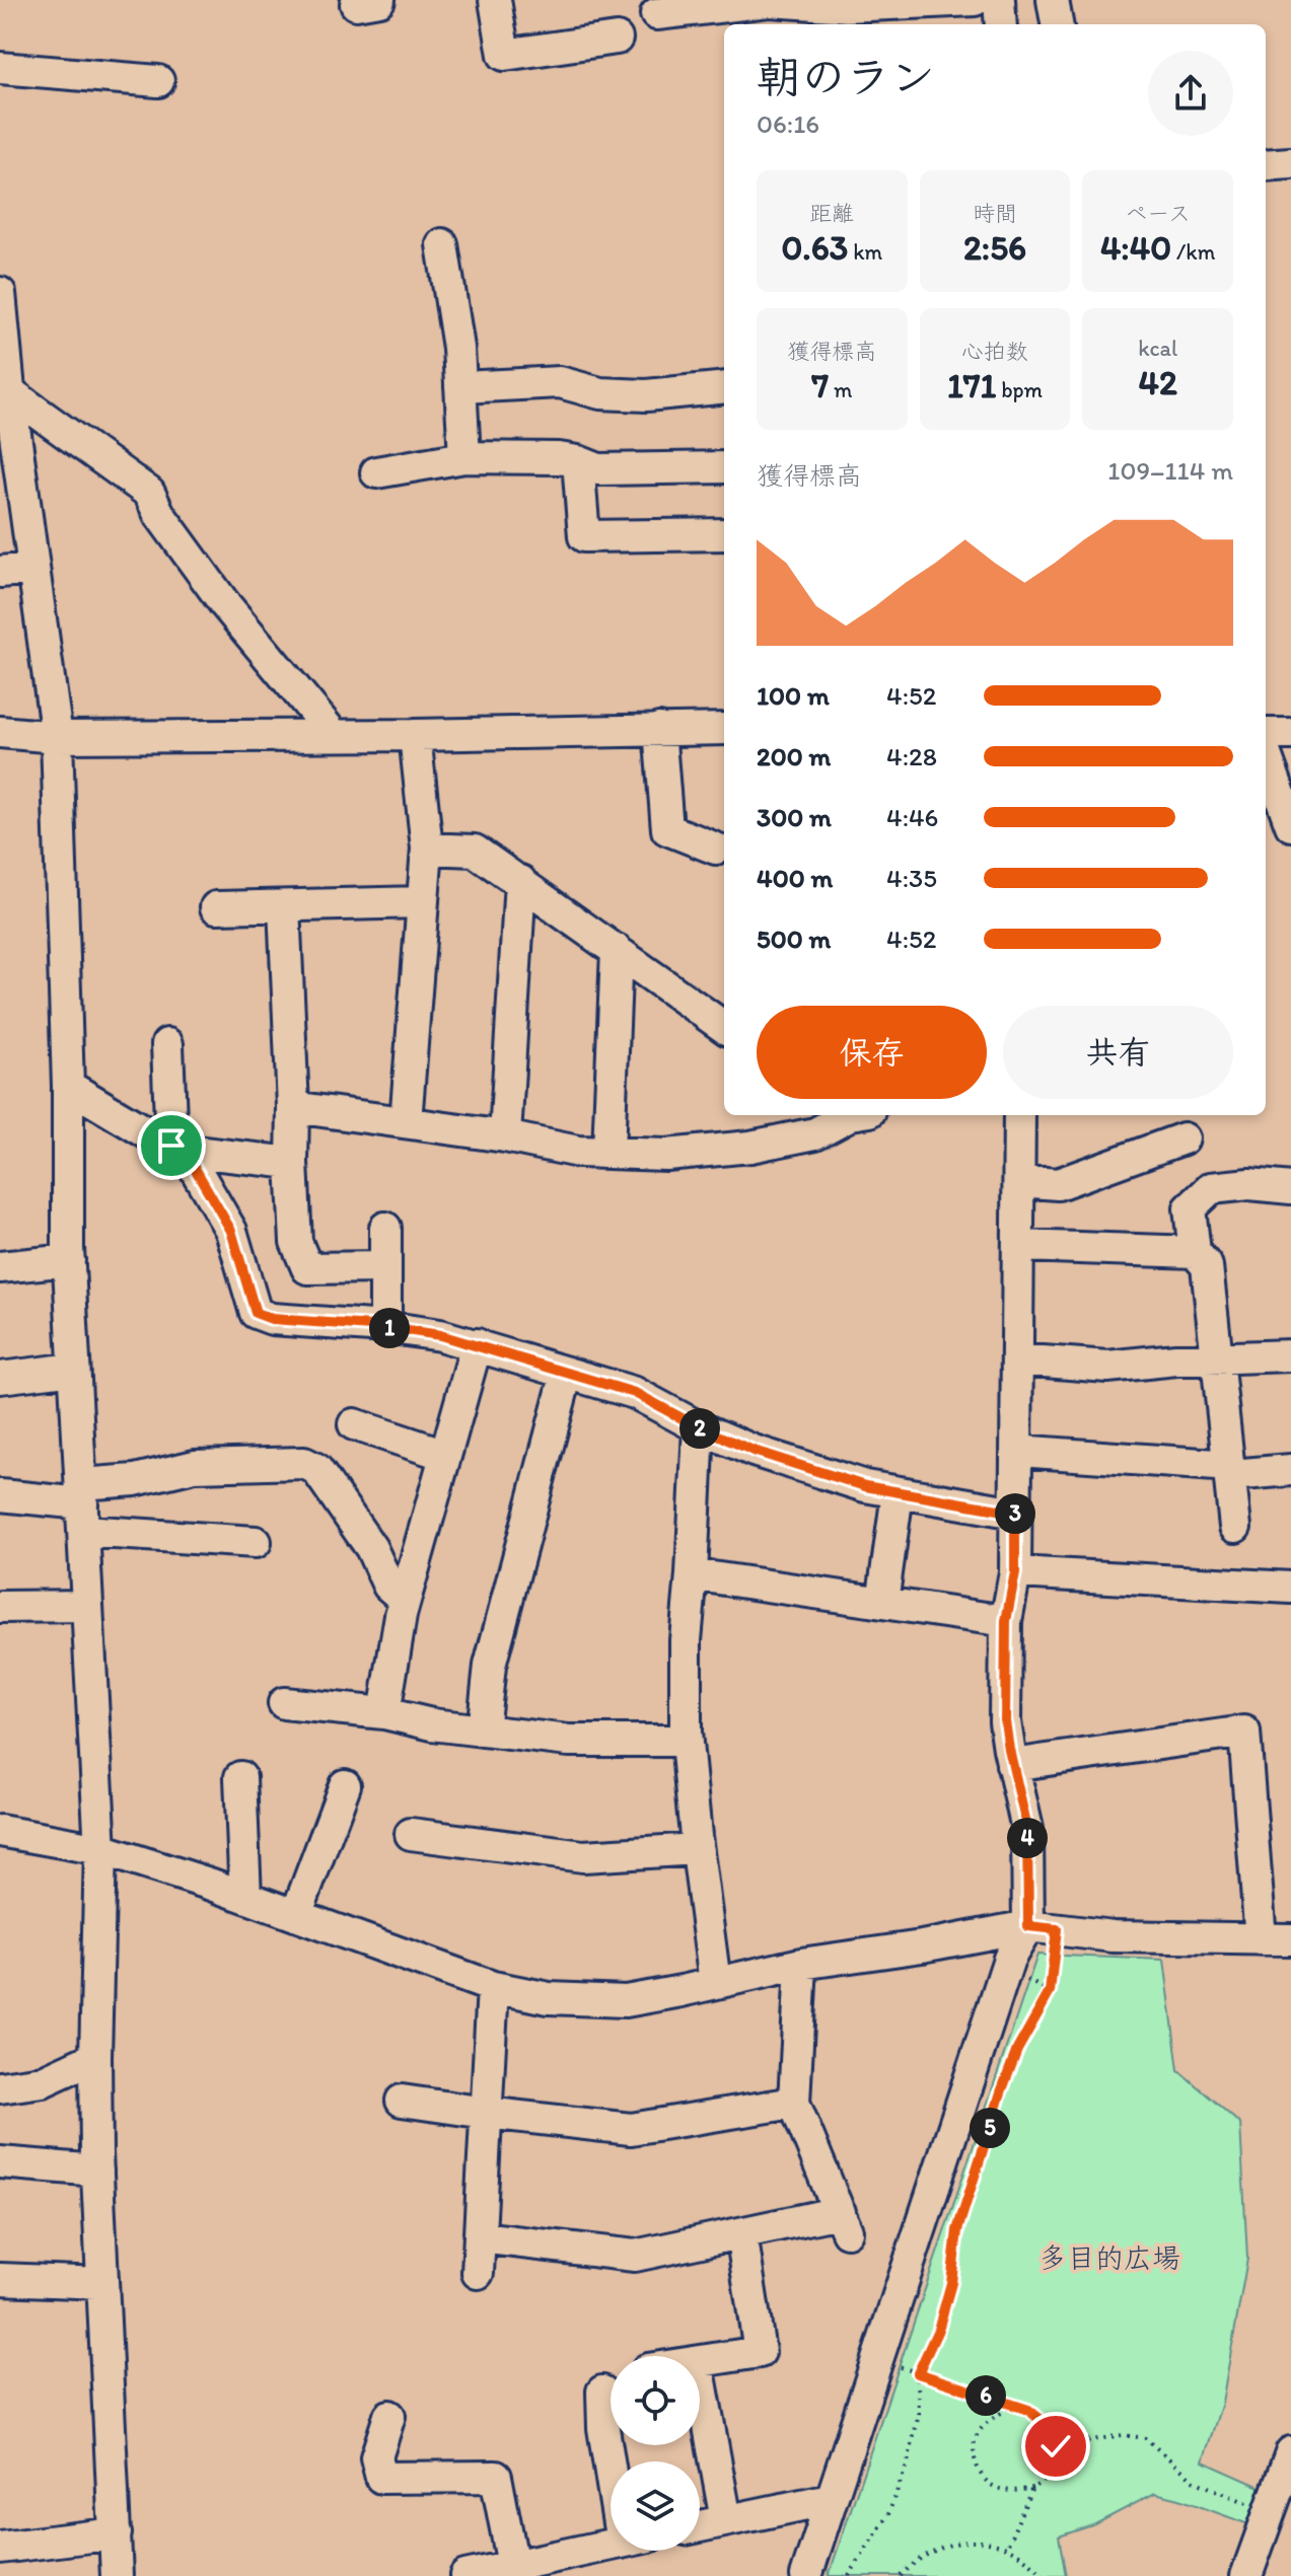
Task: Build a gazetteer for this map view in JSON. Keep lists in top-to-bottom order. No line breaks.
{"parks":["多目的広場"],"page":{"heading":["朝のラン","06:16"],"stats":[["距離","0.63 km"],["時間","2:56"],["ペース","4:40 /km"],["獲得標高","7 m"],["心拍数","171 bpm"],["kcal","42"]],"chart":["獲得標高","109–114 m"],"list":[{"name":"100 m","note":"4:52"},{"name":"200 m","note":"4:28"},{"name":"300 m","note":"4:46"},{"name":"400 m","note":"4:35"},{"name":"500 m","note":"4:52"}],"buttons":["保存","共有"],"pins":["1","2","3","4","5","6"]}}
